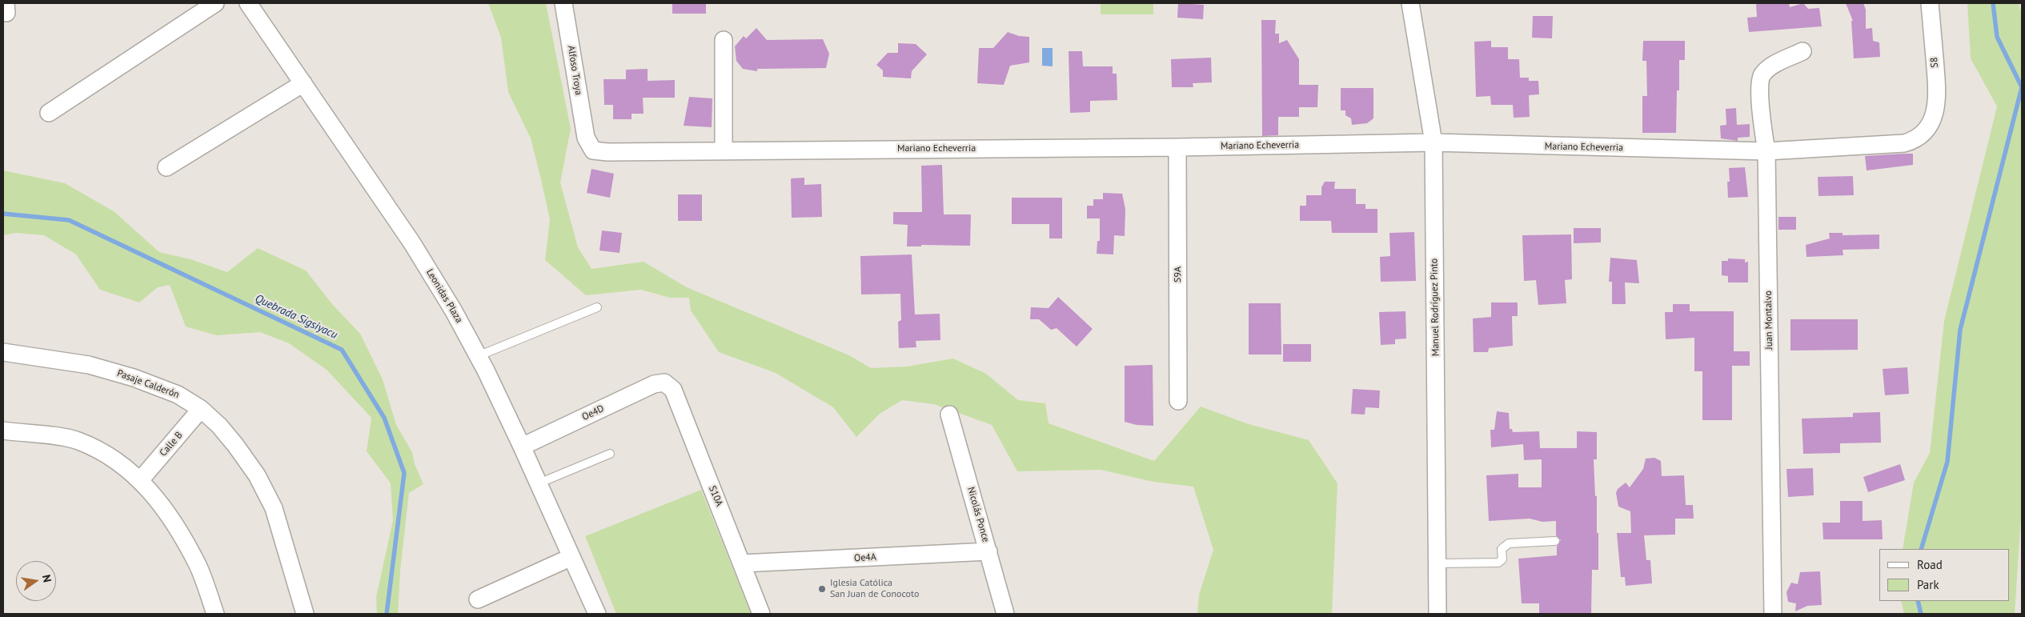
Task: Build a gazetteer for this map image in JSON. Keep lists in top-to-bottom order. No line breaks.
{"streets":{"street":["S8","Alfoso Troya","Mariano Echeverria","S9A","Leonidas Plaza","Manuel Rodríguez Pinto","Juan Montalvo","Pasaje Calderón","Oe4D","Calle B","S10A","Nicolás Ponce","Oe4A"]},"crossings":[["S8","Mariano Echeverria"],["Alfoso Troya","Mariano Echeverria"],["Mariano Echeverria","S9A"],["Mariano Echeverria","Manuel Rodríguez Pinto"],["Mariano Echeverria","Juan Montalvo"],["Leonidas Plaza","Oe4D"],["Pasaje Calderón","Calle B"],["Oe4D","S10A"],["S10A","Oe4A"],["Nicolás Ponce","Oe4A"]],"water":["Quebrada Sigsiyacu"],"places":["Iglesia Católica San Juan de Conocoto"],"legend":["Road","Park"],"north":"right"}
